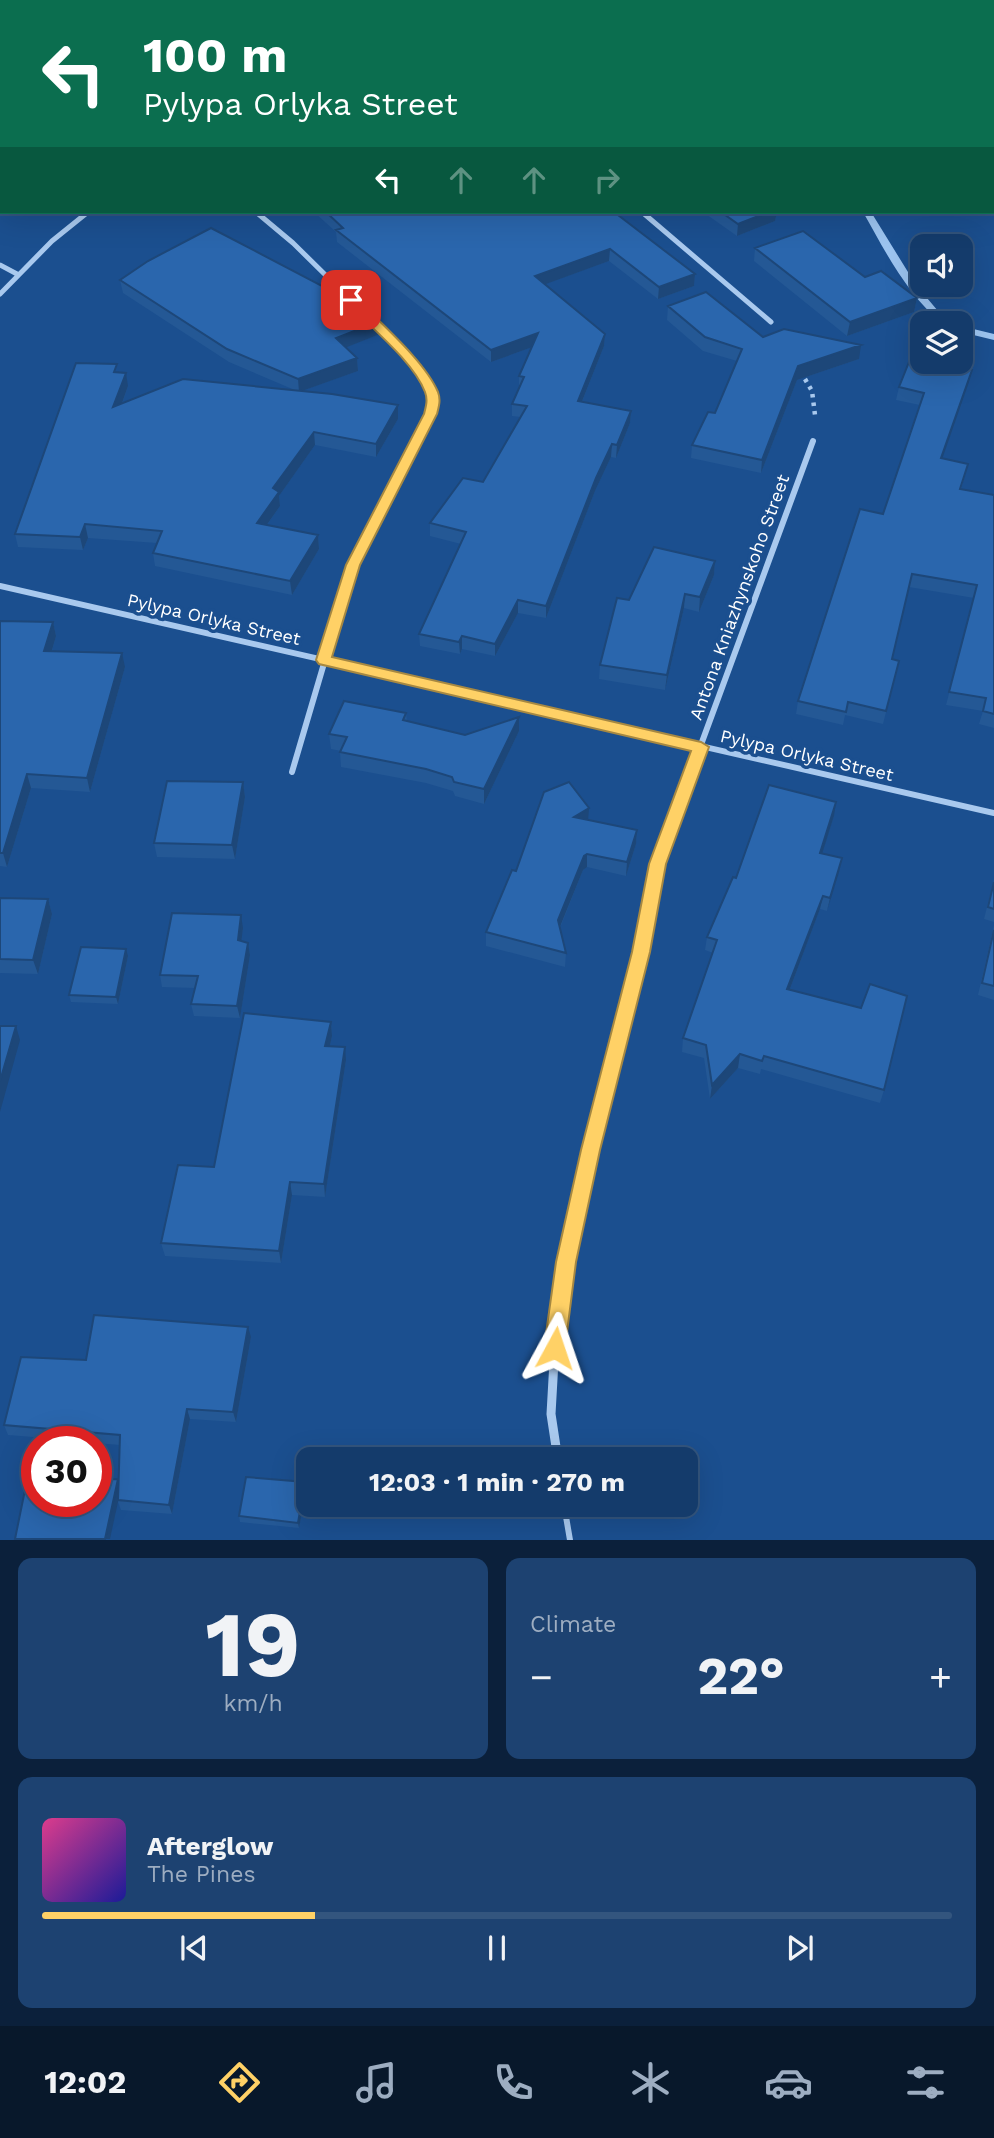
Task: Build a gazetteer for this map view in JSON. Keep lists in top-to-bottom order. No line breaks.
{"streets":{"street":["Antona Kniazhynskoho Street","Pylypa Orlyka Street"]},"crossings":[["Antona Kniazhynskoho Street","Pylypa Orlyka Street"]],"page":{"turn":["100 m","Pylypa Orlyka Street"],"limit":"30","trip":"12:03 · 1 min · 270 m","tile":[["19","km/h"],"Climate"],"heat":["−","22°","+"],"song":["Afterglow","The Pines"],"tabs":"12:02"}}
